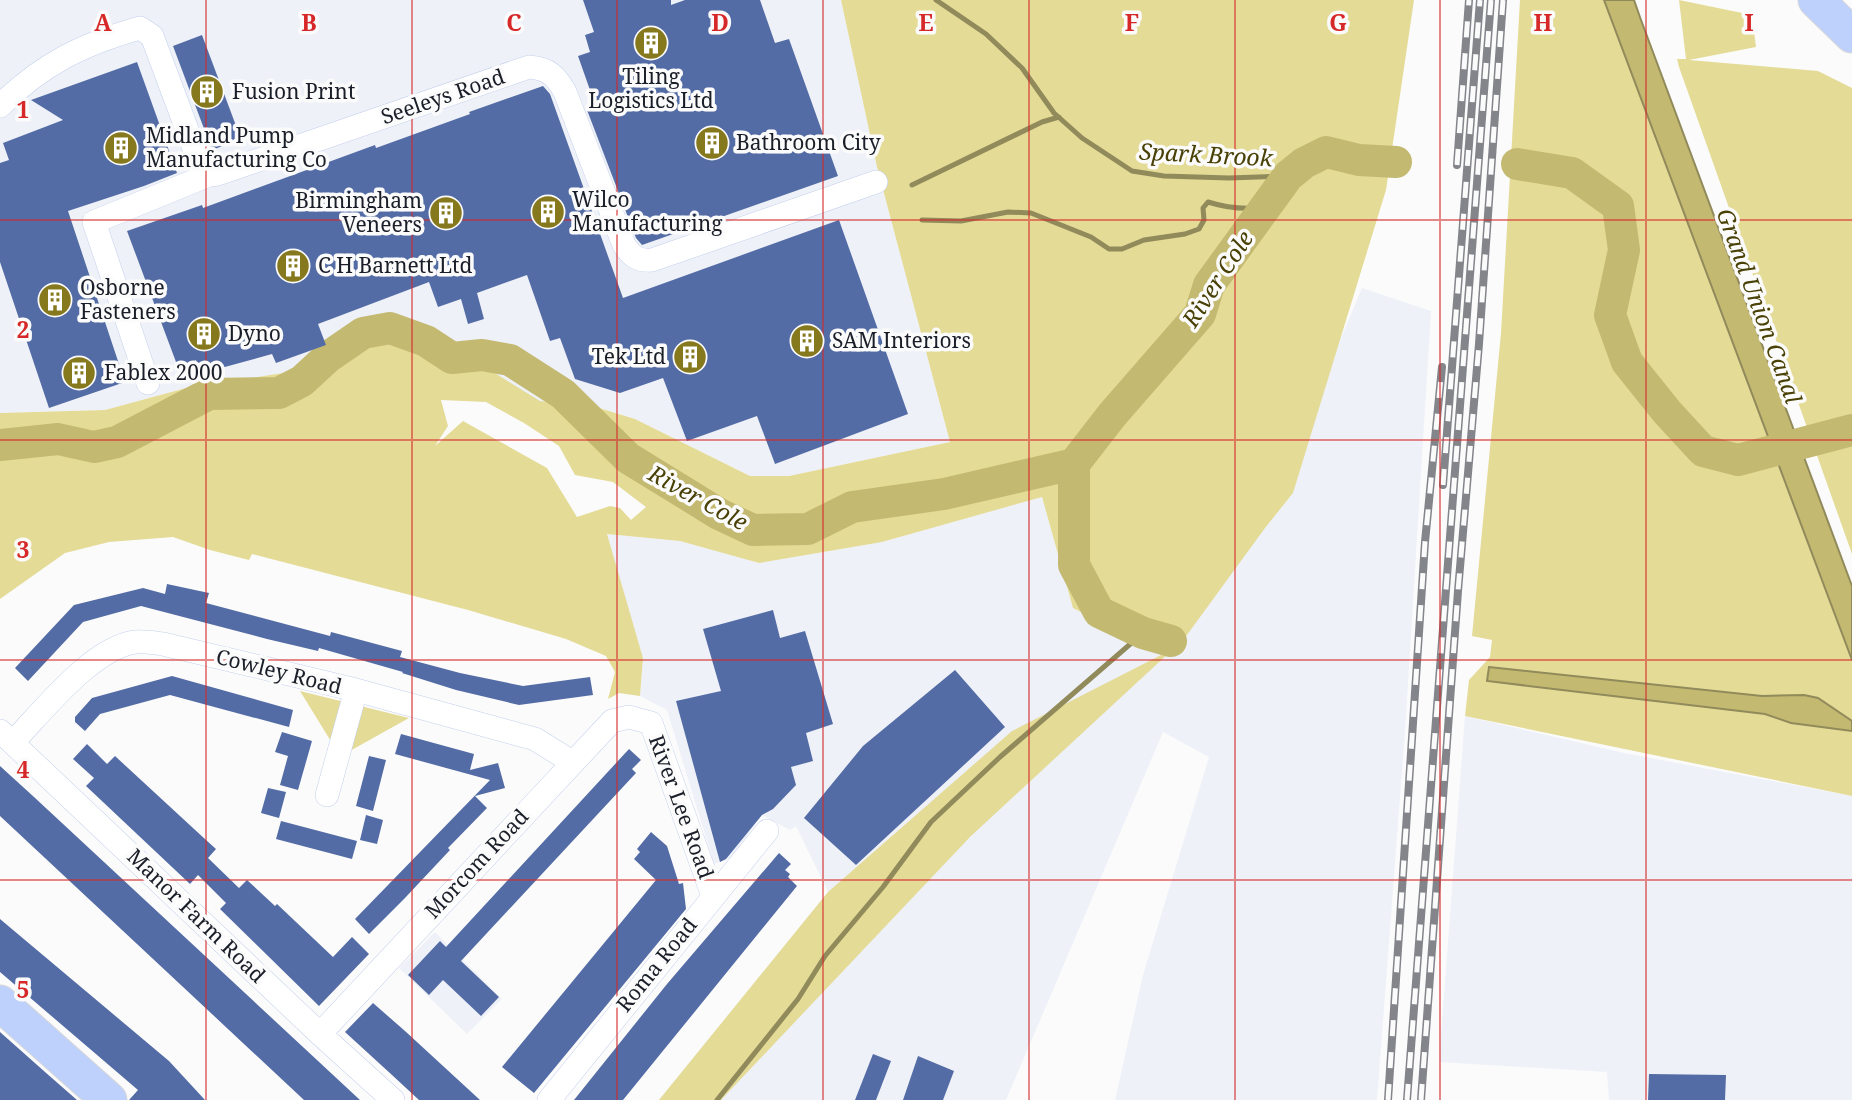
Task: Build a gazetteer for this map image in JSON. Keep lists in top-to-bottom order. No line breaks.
{"streets":{"street":["Seeleys Road","Cowley Road","River Lee Road","Morcom Road","Manor Farm Road","Roma Road"]},"crossings":[["Cowley Road","Morcom Road"],["Cowley Road","Manor Farm Road"],["River Lee Road","Morcom Road"],["River Lee Road","Roma Road"],["Morcom Road","Manor Farm Road"]],"water":["Spark Brook","River Cole","Grand Union Canal"],"places":{"building":["Tiling Logistics Ltd","Fusion Print","Bathroom City","Midland Pump Manufacturing Co","Wilco Manufacturing","Birmingham Veneers","C H Barnett Ltd","Osborne Fasteners","Dyno","SAM Interiors","Tek Ltd","Fablex 2000"]},"grid":{"columns":["A","B","C","D","E","F","G","H","I"],"rows":["1","2","3","4","5"]}}
